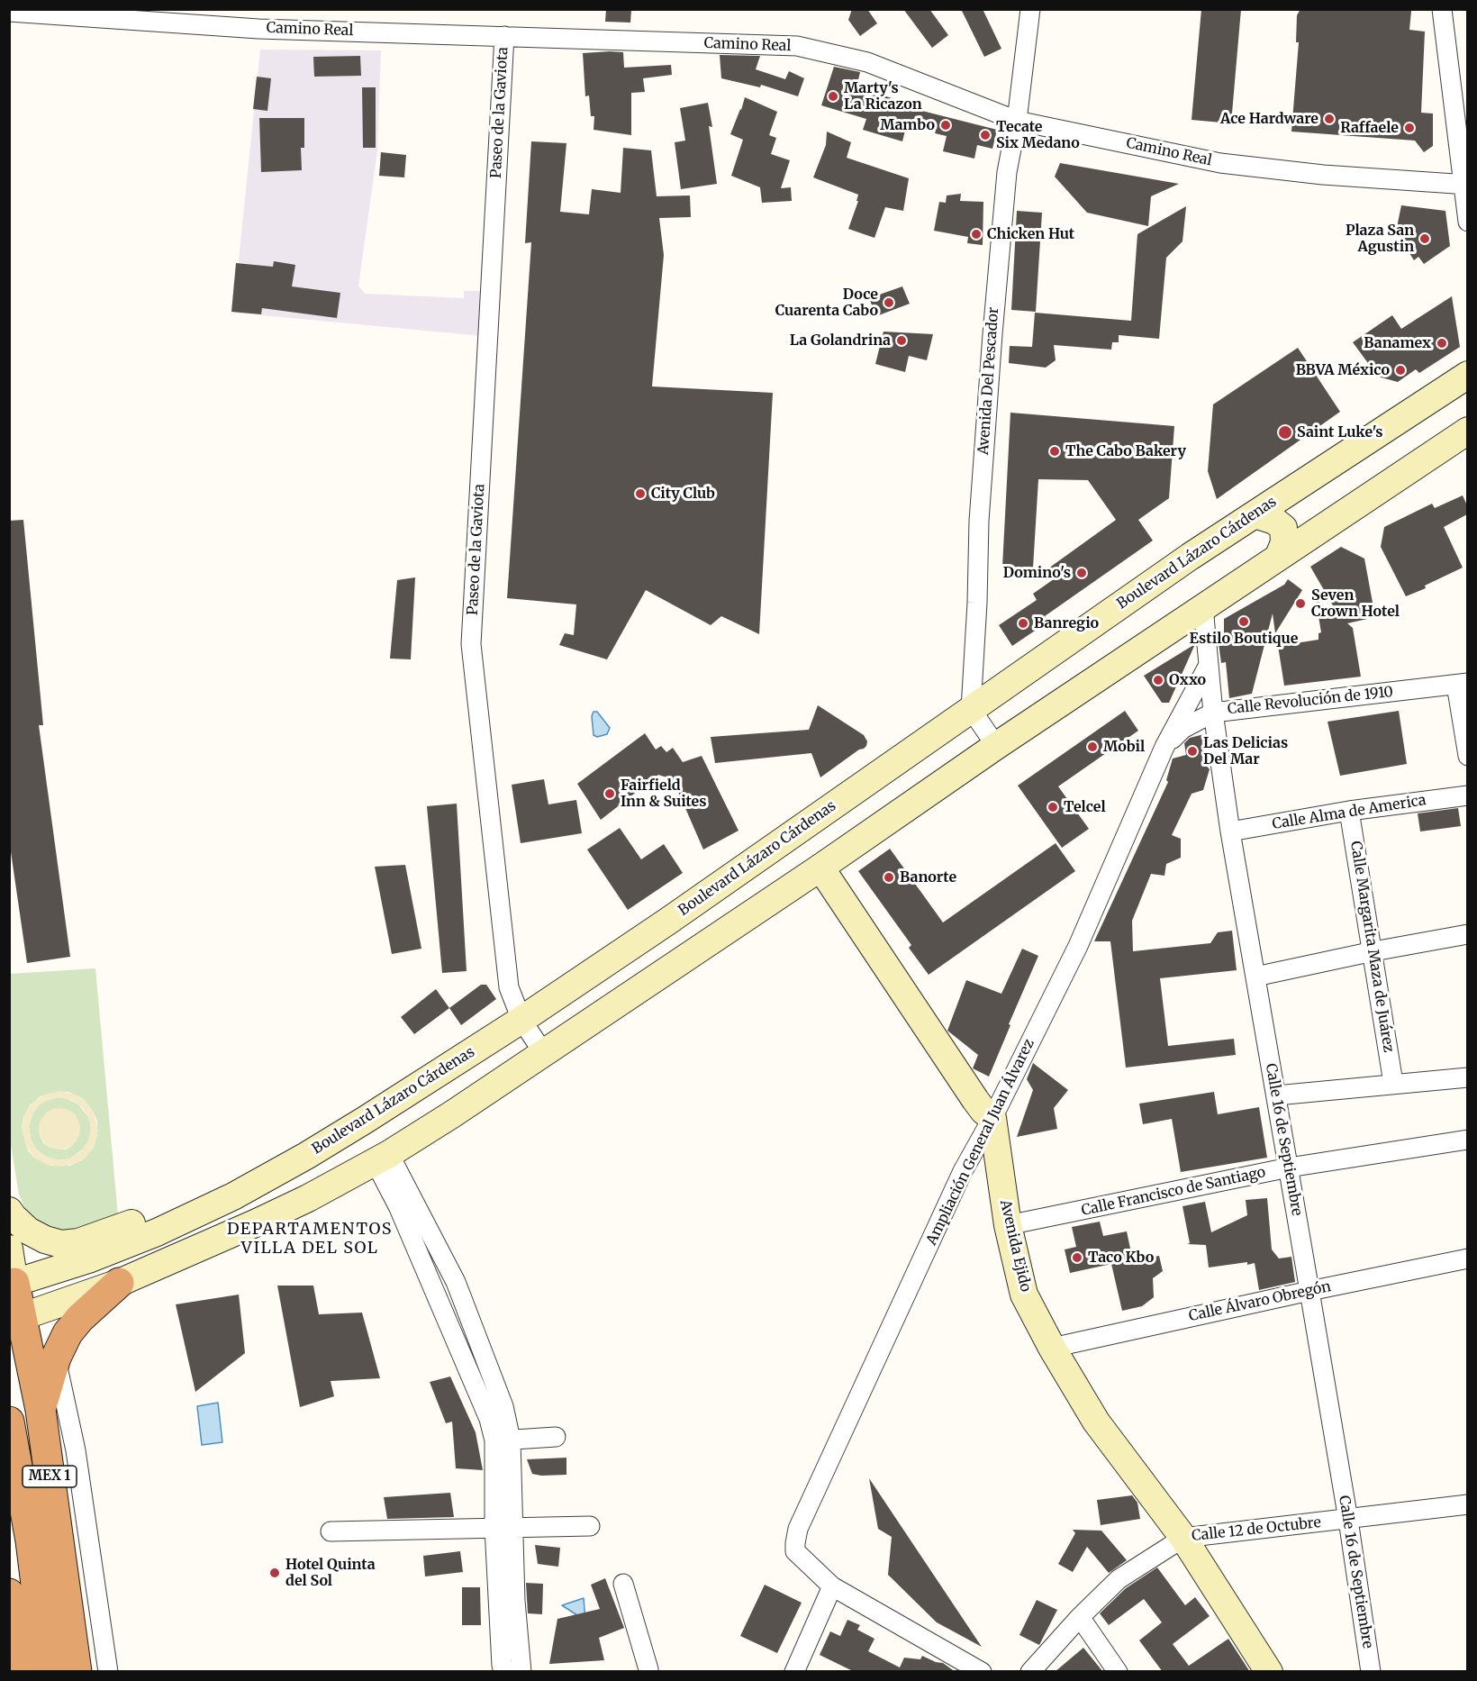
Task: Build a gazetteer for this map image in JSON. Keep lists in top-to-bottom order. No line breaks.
{"streets":{"highway":["MEX 1"],"main road":["Boulevard Lázaro Cárdenas","Avenida Ejido"],"street":["Camino Real","Paseo de la Gaviota","Avenida Del Pescador","Calle Revolución de 1910","Calle Alma de America","Calle Margarita Maza de Juárez","Calle 16 de Septiembre","Ampliación General Juan Álvarez","Calle Francisco de Santiago","Calle Álvaro Obregón","Calle 12 de Octubre"]},"crossings":[["Camino Real","Paseo de la Gaviota"],["Camino Real","Avenida Del Pescador"],["Paseo de la Gaviota","Boulevard Lázaro Cárdenas"],["Avenida Del Pescador","Boulevard Lázaro Cárdenas"],["Boulevard Lázaro Cárdenas","MEX 1"],["Calle Revolución de 1910","Calle 16 de Septiembre"],["Calle Revolución de 1910","Ampliación General Juan Álvarez"],["Calle Alma de America","Calle Margarita Maza de Juárez"],["Calle Alma de America","Calle 16 de Septiembre"],["Calle 16 de Septiembre","Ampliación General Juan Álvarez"],["Calle 16 de Septiembre","Calle Francisco de Santiago"],["Calle 16 de Septiembre","Calle Álvaro Obregón"],["Calle 16 de Septiembre","Calle 12 de Octubre"],["Ampliación General Juan Álvarez","Avenida Ejido"],["Calle Francisco de Santiago","Avenida Ejido"],["Avenida Ejido","Calle Álvaro Obregón"],["Avenida Ejido","Calle 12 de Octubre"]],"districts":["DEPARTAMENTOS VILLA DEL SOL"],"places":["Marty's La Ricazon","Ace Hardware","Mambo","Raffaele","Tecate Six Medano","Chicken Hut","Plaza San Agustin","Doce Cuarenta Cabo","La Golandrina","Banamex","BBVA México","Saint Luke's","The Cabo Bakery","City Club","Domino's","Seven Crown Hotel","Estilo Boutique","Banregio","Oxxo","Mobil","Las Delicias Del Mar","Fairfield Inn & Suites","Telcel","Banorte","Taco Kbo","Hotel Quinta del Sol"]}
